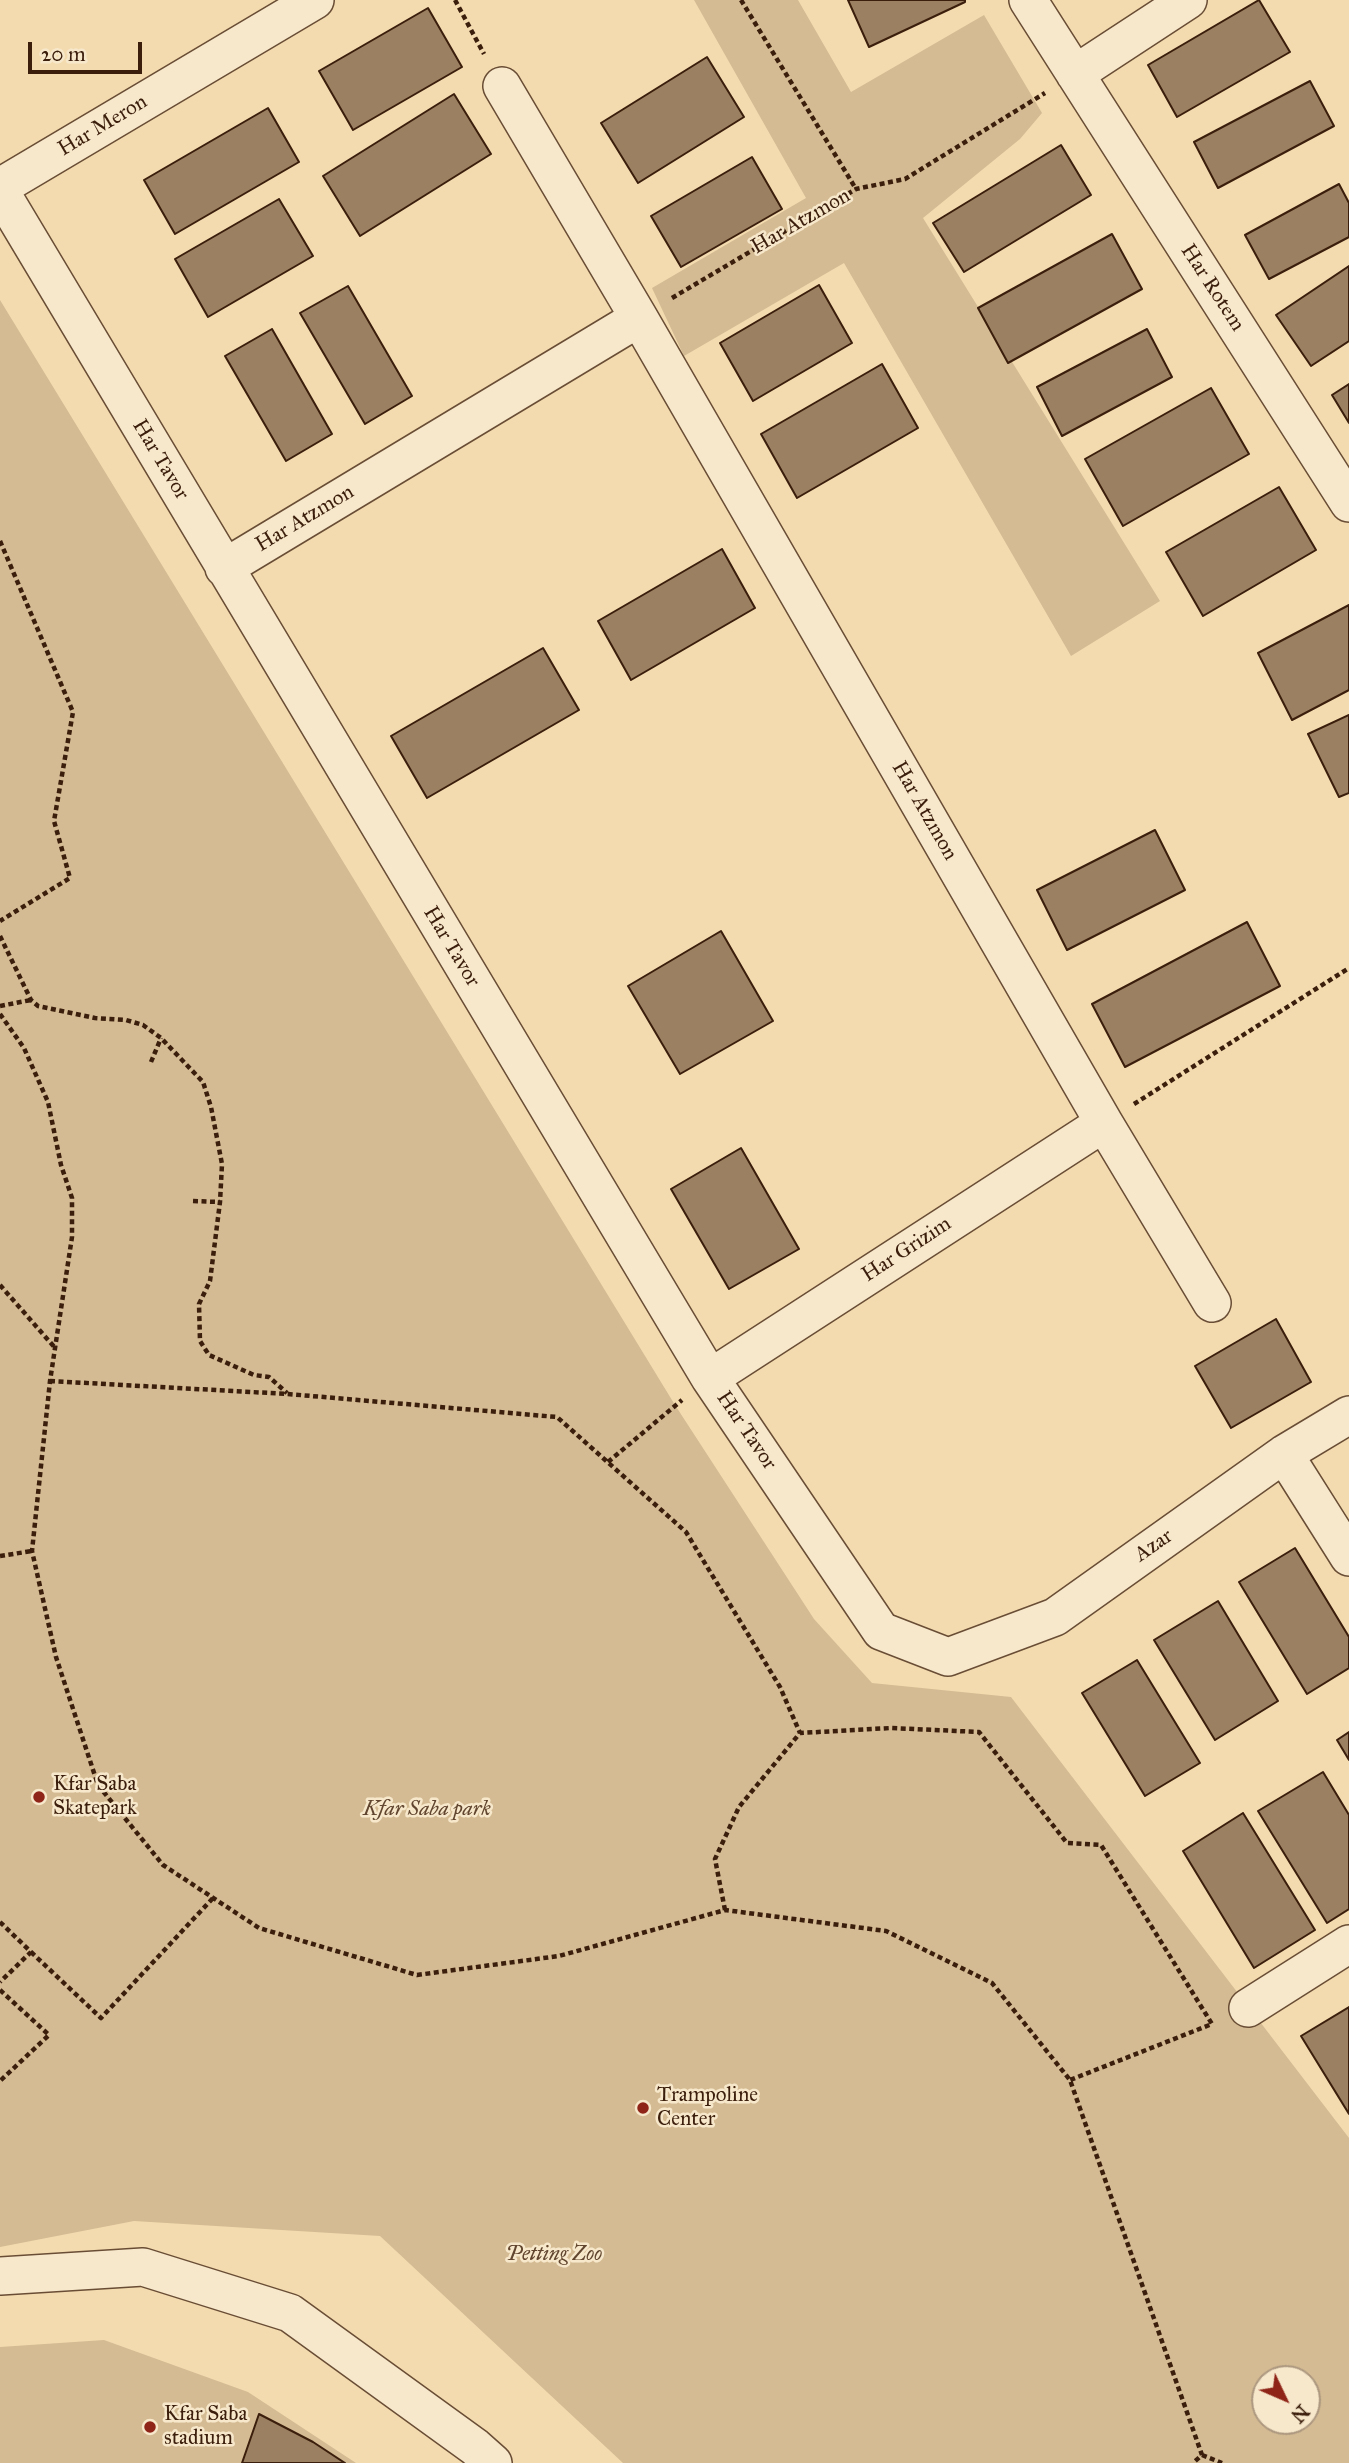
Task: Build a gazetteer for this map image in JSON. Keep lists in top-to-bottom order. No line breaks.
{"streets":{"street":["Har Meron","Har Atzmon","Har Rotem","Har Tavor","Har Grizim","Azar"]},"crossings":[["Har Meron","Har Tavor"],["Har Atzmon","Har Rotem"],["Har Atzmon","Har Tavor"],["Har Atzmon","Har Grizim"],["Har Tavor","Har Grizim"],["Har Tavor","Azar"]],"parks":["Kfar Saba park","Petting Zoo"],"places":["Kfar Saba Skatepark","Trampoline Center","Kfar Saba stadium"],"scale_bar":"20 m","north":"bottom right"}
